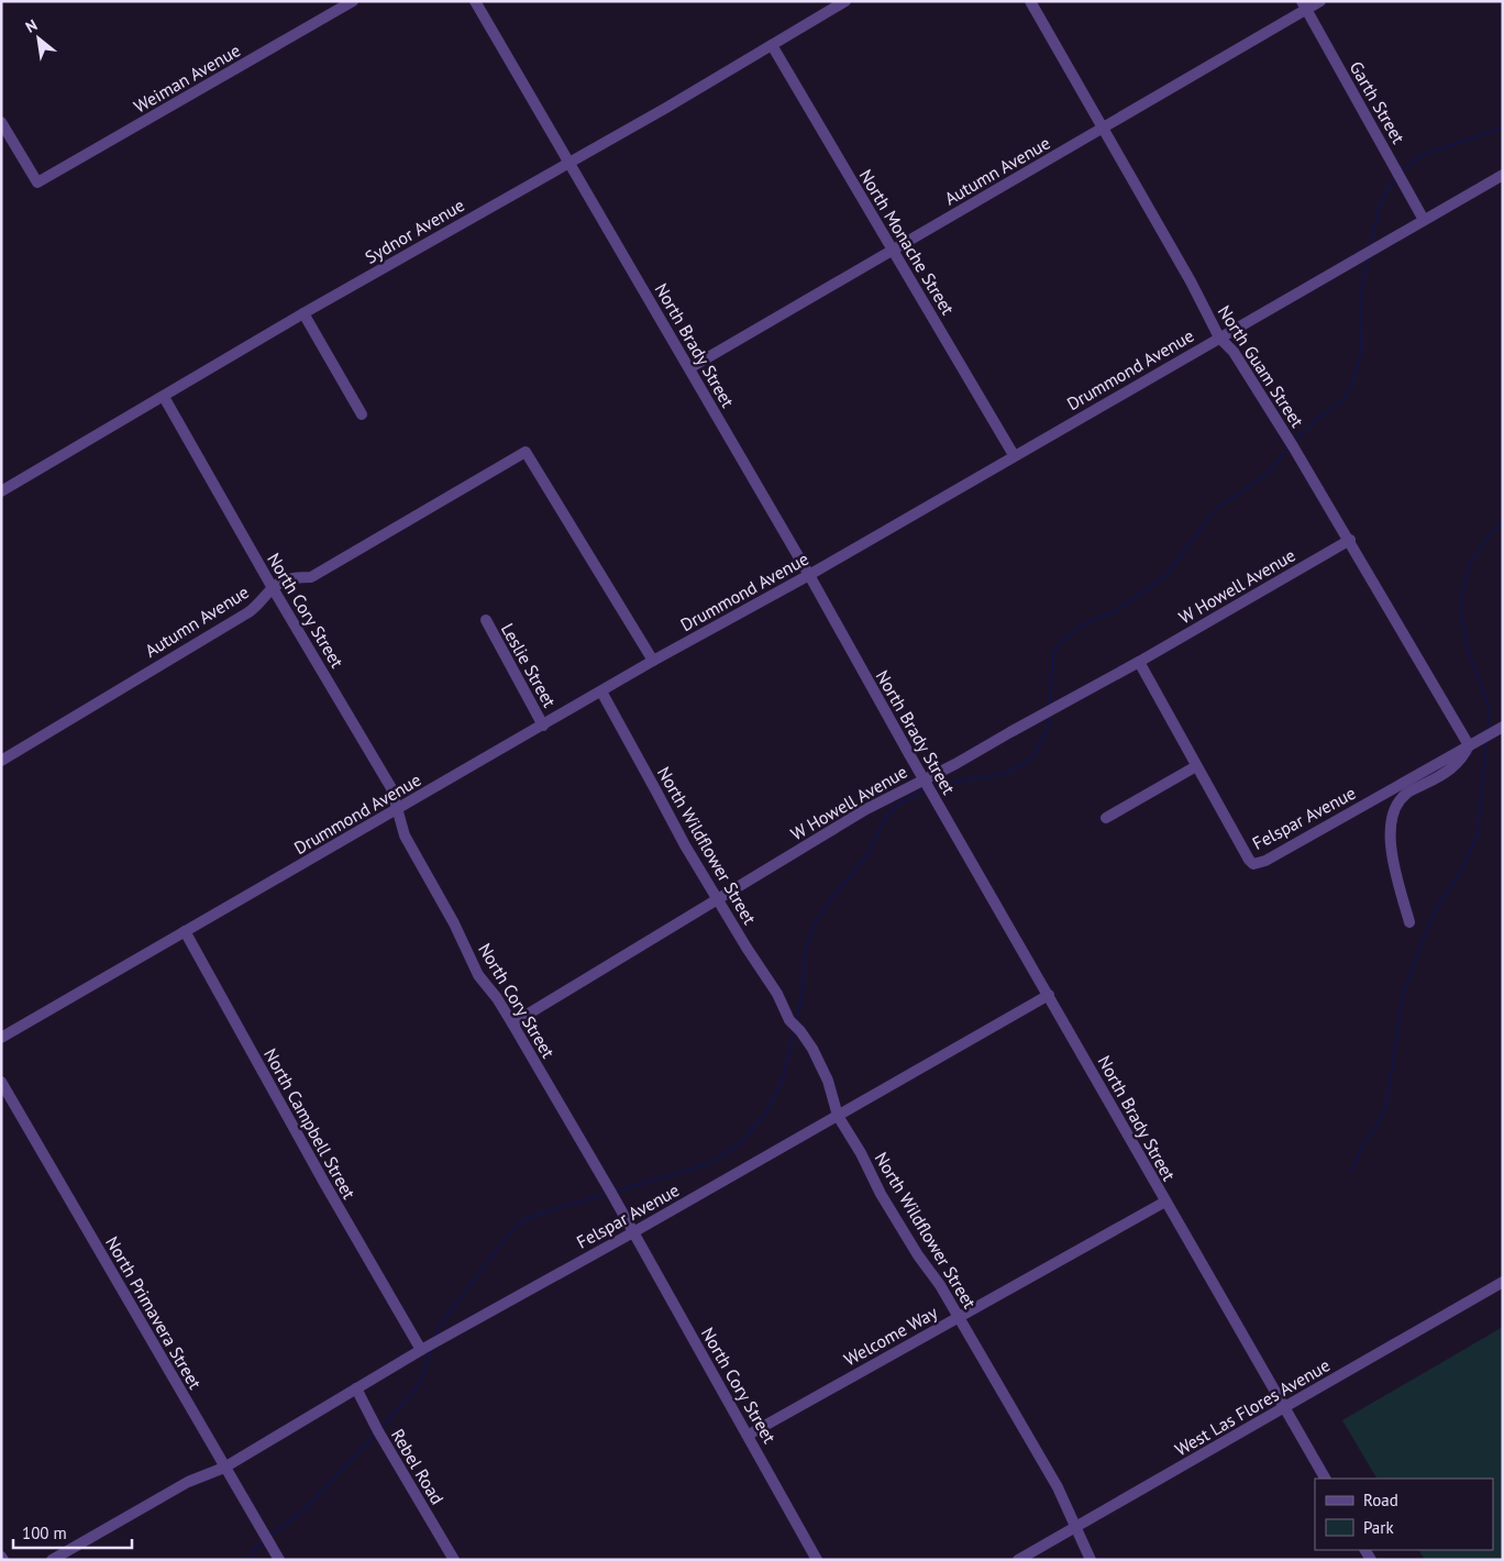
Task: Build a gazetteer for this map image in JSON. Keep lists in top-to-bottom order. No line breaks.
{"streets":{"street":["Weiman Avenue","Garth Street","Autumn Avenue","Sydnor Avenue","North Monache Street","North Brady Street","North Guam Street","Drummond Avenue","W Howell Avenue","North Cory Street","Leslie Street","Felspar Avenue","North Wildflower Street","North Campbell Street","North Primavera Street","Welcome Way","West Las Flores Avenue","Rebel Road"]},"crossings":[["Garth Street","Autumn Avenue"],["Garth Street","Drummond Avenue"],["Autumn Avenue","North Monache Street"],["Autumn Avenue","North Brady Street"],["Autumn Avenue","North Guam Street"],["Autumn Avenue","Drummond Avenue"],["Autumn Avenue","North Cory Street"],["Sydnor Avenue","North Monache Street"],["Sydnor Avenue","North Brady Street"],["Sydnor Avenue","North Cory Street"],["North Monache Street","Drummond Avenue"],["North Brady Street","Drummond Avenue"],["North Brady Street","W Howell Avenue"],["North Brady Street","Felspar Avenue"],["North Brady Street","Welcome Way"],["North Brady Street","West Las Flores Avenue"],["North Guam Street","Drummond Avenue"],["North Guam Street","W Howell Avenue"],["North Guam Street","Felspar Avenue"],["Drummond Avenue","North Cory Street"],["Drummond Avenue","Leslie Street"],["Drummond Avenue","North Wildflower Street"],["Drummond Avenue","North Campbell Street"],["W Howell Avenue","North Cory Street"],["W Howell Avenue","North Wildflower Street"],["North Cory Street","Felspar Avenue"],["North Cory Street","Welcome Way"],["Felspar Avenue","North Wildflower Street"],["Felspar Avenue","North Campbell Street"],["Felspar Avenue","North Primavera Street"],["Felspar Avenue","Rebel Road"],["North Wildflower Street","Welcome Way"],["North Wildflower Street","West Las Flores Avenue"]],"legend":["Road","Park"],"scale_bar":"100 m","north":"top left"}
